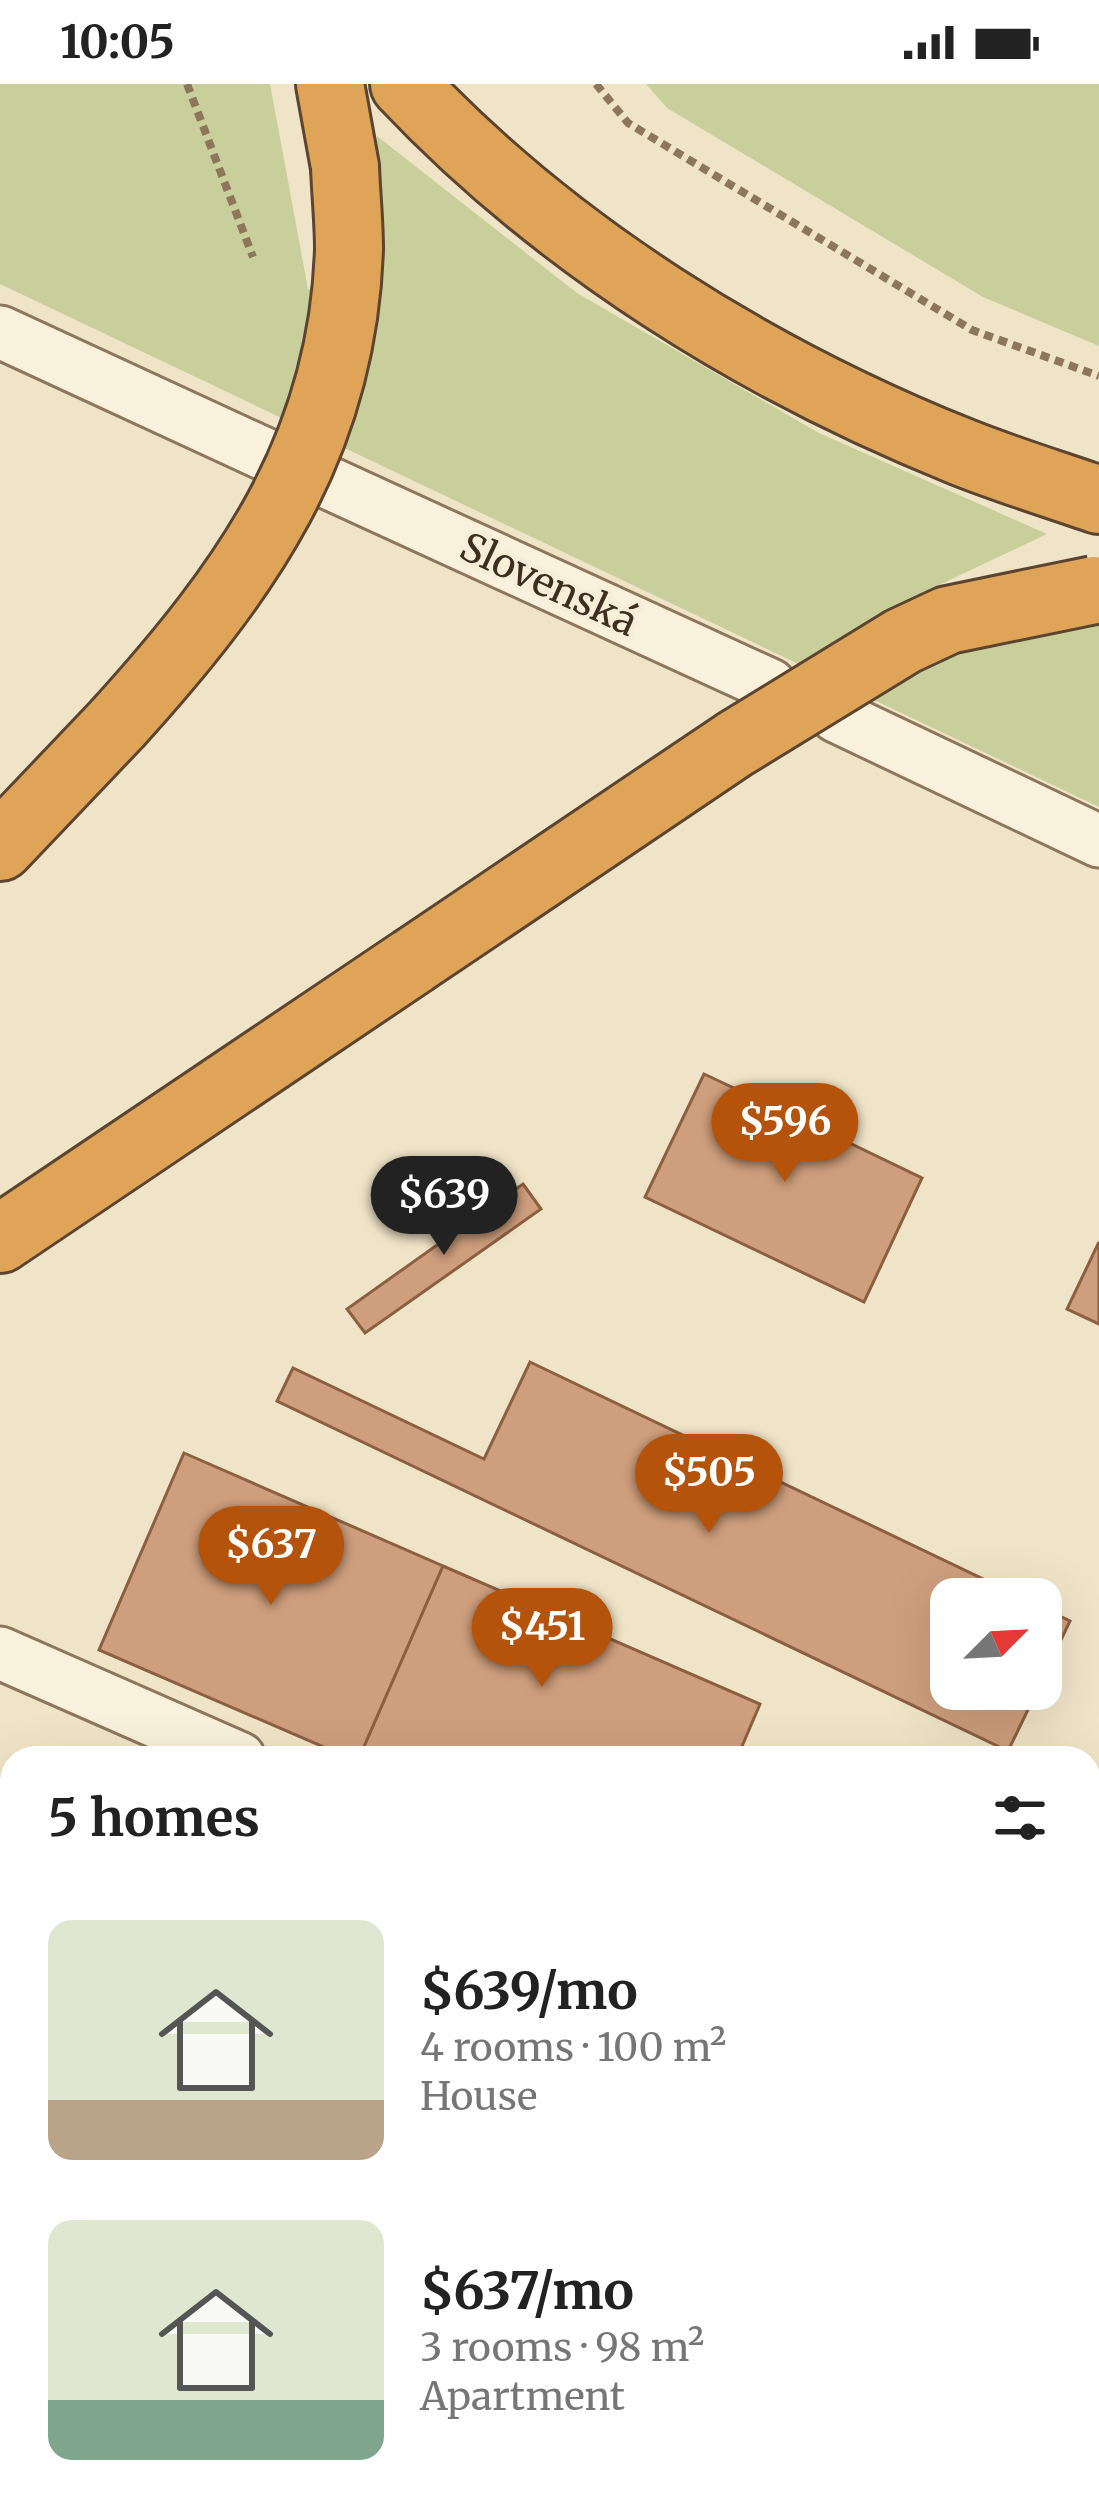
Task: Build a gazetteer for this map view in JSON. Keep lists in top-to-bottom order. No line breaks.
{"streets":{"street":["Slovenská"]},"north":"top right","page":{"status":"10:05","price":["$596","$639","$505","$637","$451"],"heading":"5 homes","list":[{"name":"$639/mo","note":"4 rooms · 100 m² · House"},{"name":"$637/mo","note":"3 rooms · 98 m² · Apartment"}]}}
